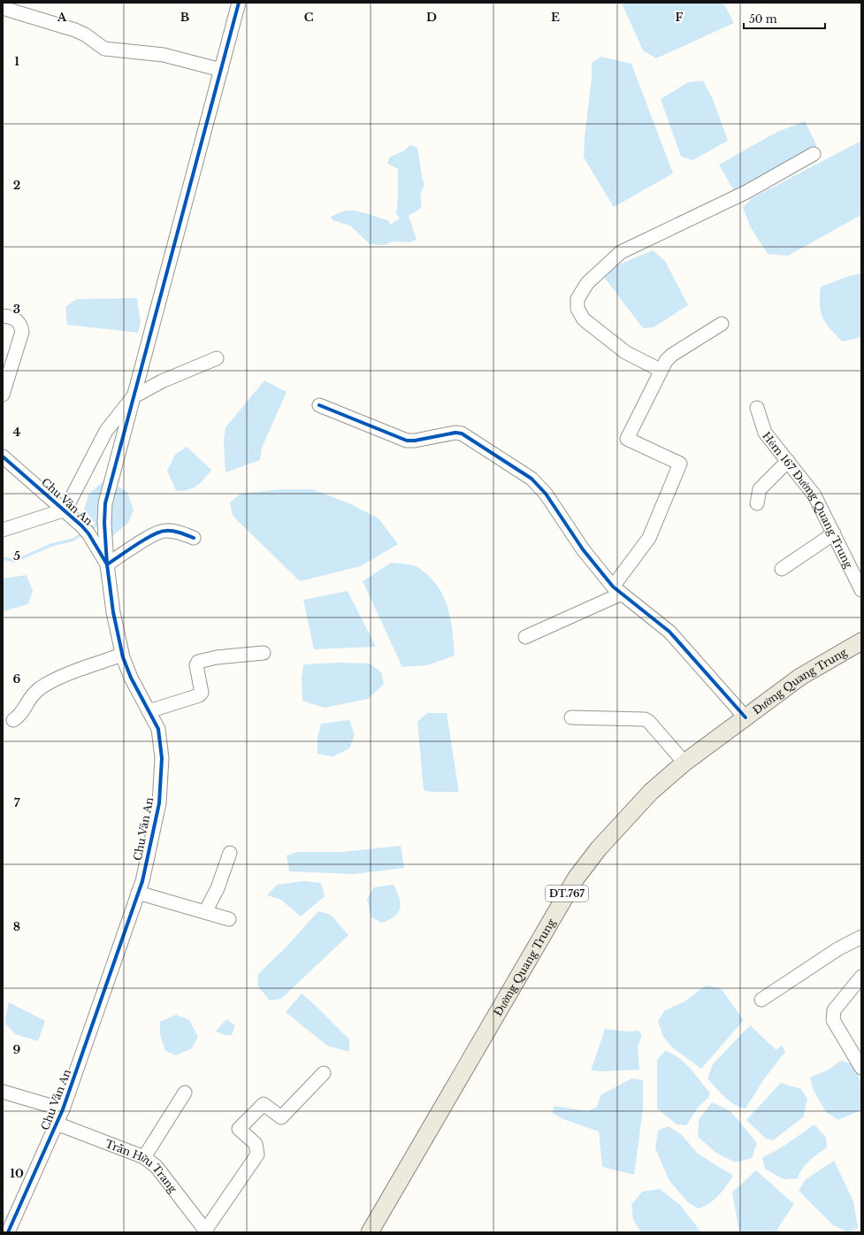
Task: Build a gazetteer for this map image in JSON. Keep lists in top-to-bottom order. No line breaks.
{"streets":{"main road":["Đường Quang Trung","ĐT.767"],"street":["Hẻm 167 Đường Quang Trung","Chu Văn An","Trần Hữu Trang"]},"crossings":[["Chu Văn An","Trần Hữu Trang"]],"scale_bar":"50 m","grid":{"columns":["A","B","C","D","E","F"],"rows":["1","2","3","4","5","6","7","8","9","10"]}}
